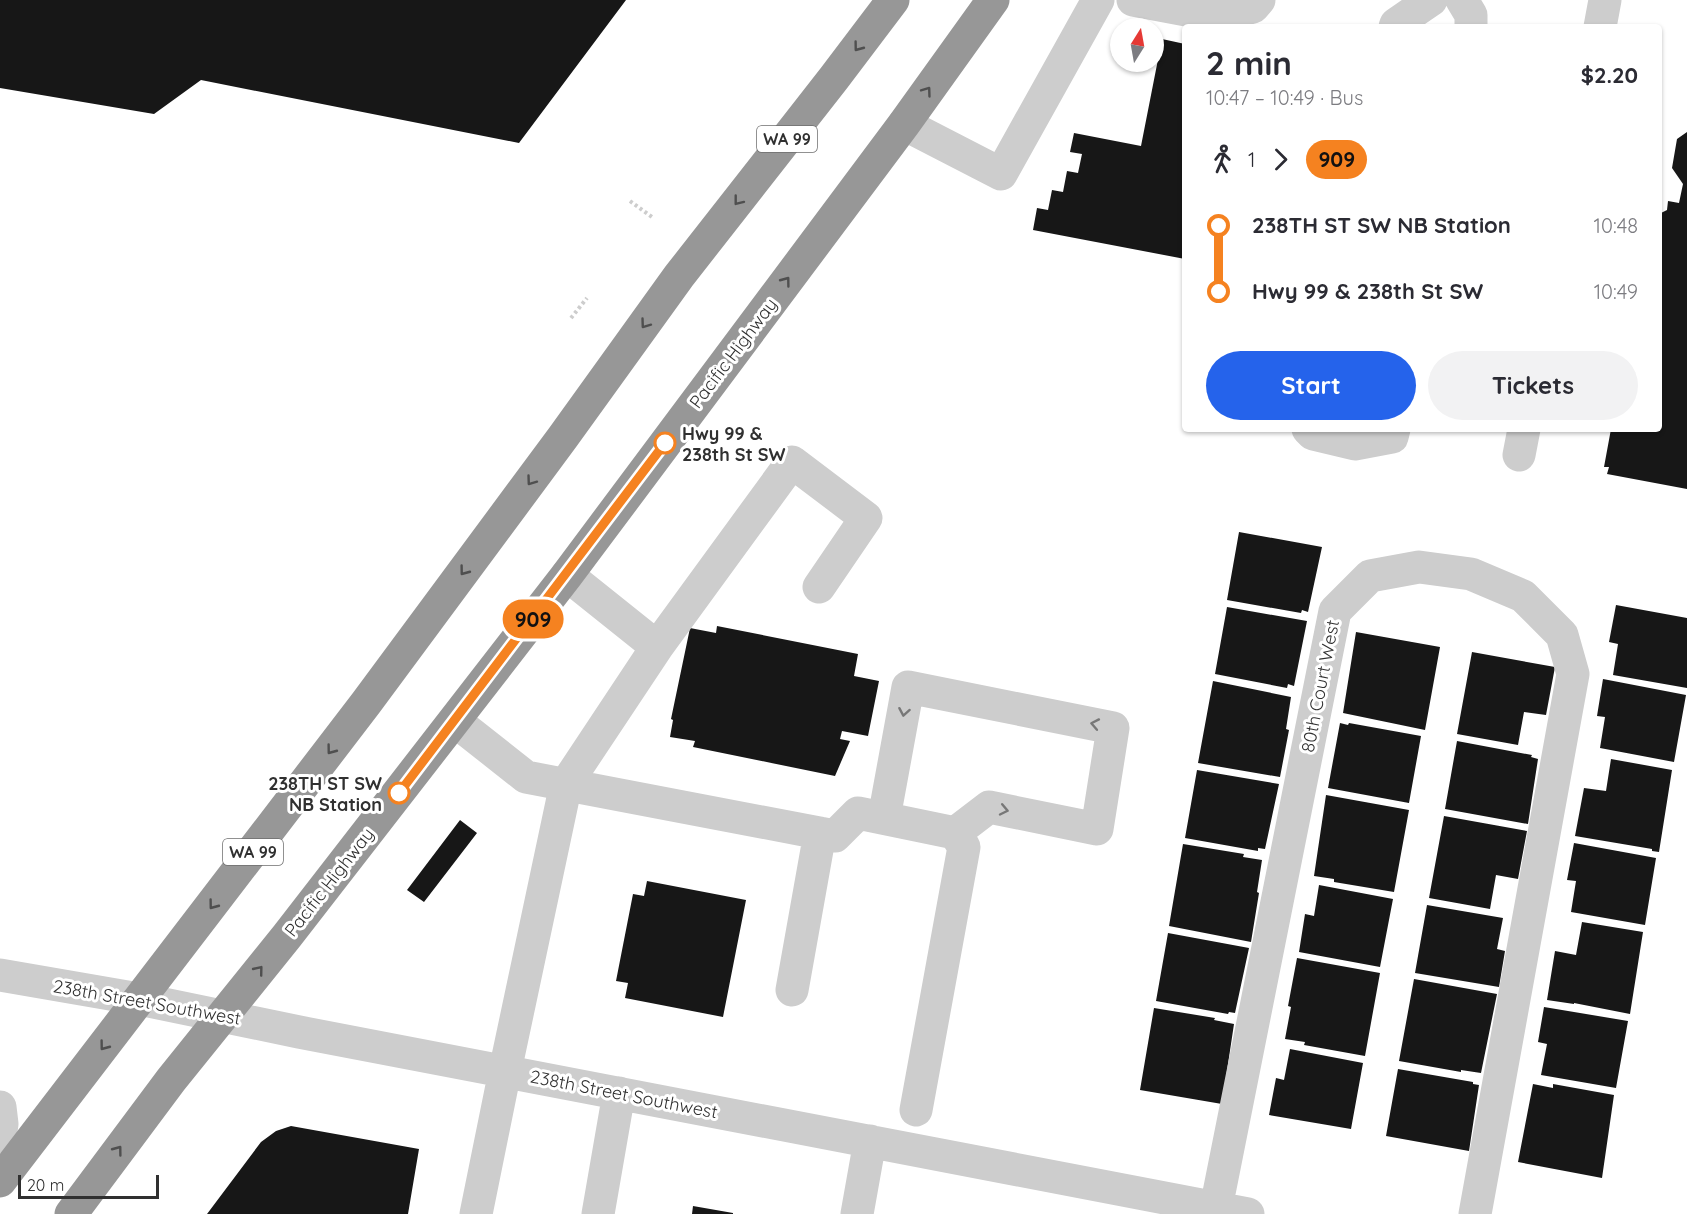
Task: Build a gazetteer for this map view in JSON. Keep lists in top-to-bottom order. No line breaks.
{"streets":{"highway":["WA 99","Pacific Highway"],"street":["80th Court West","238th Street Southwest"]},"crossings":[["WA 99","238th Street Southwest"],["Pacific Highway","238th Street Southwest"],["80th Court West","238th Street Southwest"]],"places":["Hwy 99 & 238th St SW","238TH ST SW NB Station"],"lines":["bus line 909"],"scale_bar":"20 m","north":"top","page":{"on_map":"909","heading":["2 min","10:47 – 10:49 · Bus","$2.20"],"legs":["1","909"],"list":[{"name":"238TH ST SW NB Station","value":"10:48"},{"name":"Hwy 99 & 238th St SW","value":"10:49"}],"buttons":["Start","Tickets"],"scale":"20 m"}}
